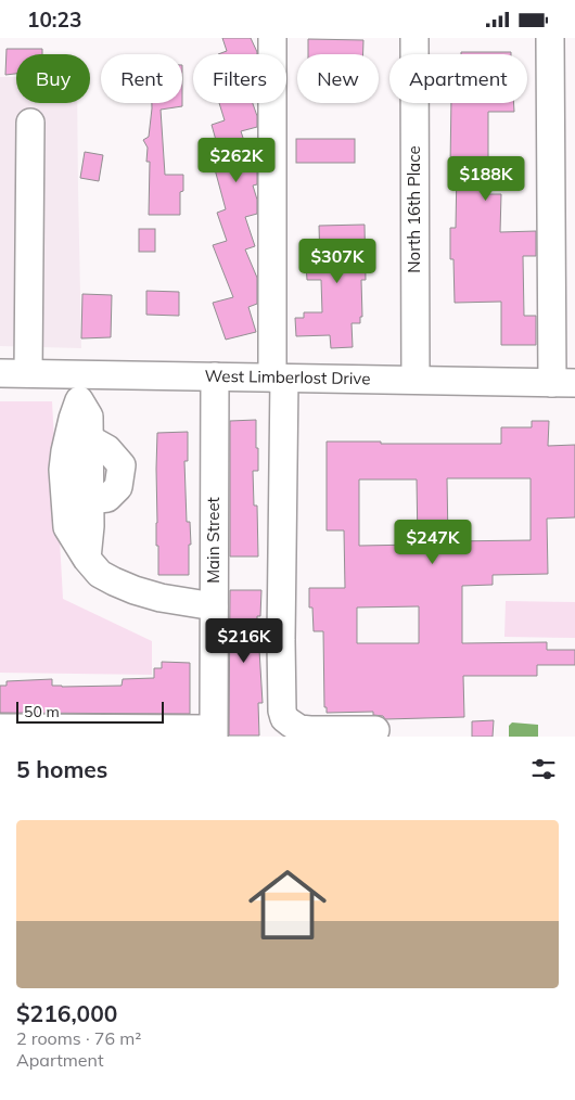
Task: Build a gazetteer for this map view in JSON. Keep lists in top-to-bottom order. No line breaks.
{"streets":{"street":["North 16th Place","West Limberlost Drive","Main Street"]},"crossings":[["North 16th Place","West Limberlost Drive"],["West Limberlost Drive","Main Street"]],"scale_bar":"50 m","page":{"status":"10:23","chip":["Buy","Rent","Filters","New","Apartment"],"price":["$262K","$188K","$307K","$247K","$216K"],"scale":"50 m","heading":"5 homes","list":[{"name":"$216,000","note":"2 rooms · 76 m² · Apartment"}]}}
